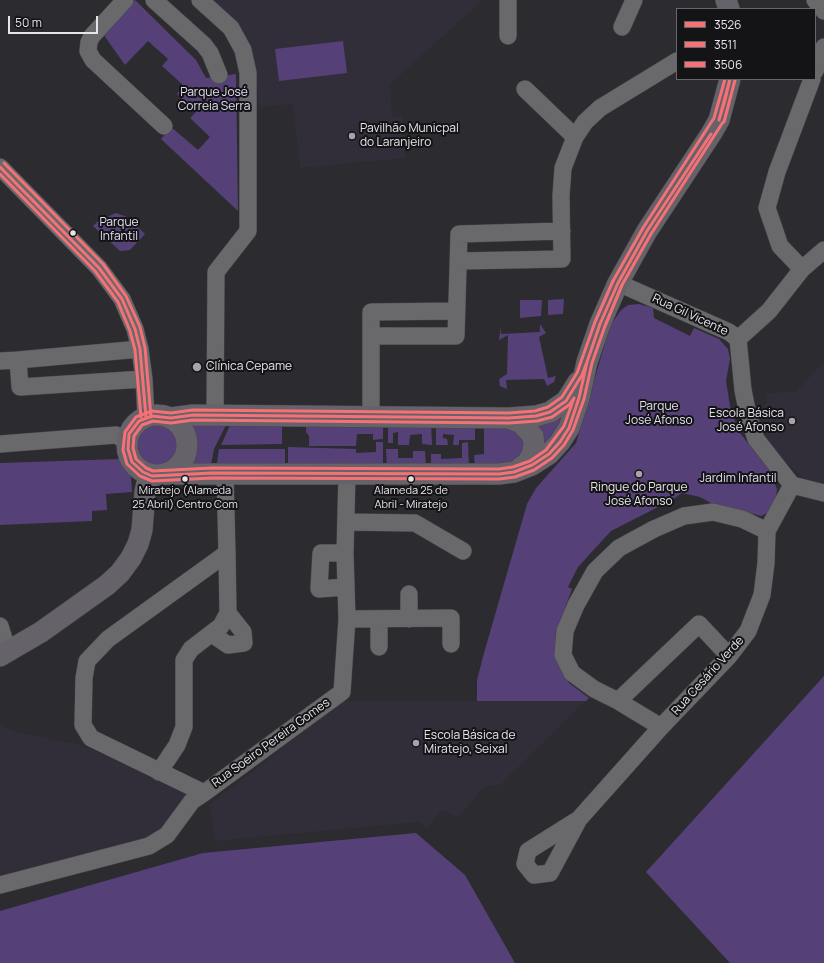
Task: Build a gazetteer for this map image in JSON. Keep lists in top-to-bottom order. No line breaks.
{"streets":{"street":["Rua Gil Vicente","Rua Cesário Verde","Rua Soeiro Pereira Gomes"]},"crossings":[["Rua Gil Vicente","Rua Cesário Verde"]],"parks":["Parque José Correia Serra","Parque Infantil","Parque José Afonso","Jardim Infantil"],"places":["Pavilhão Municpal do Laranjeiro","Clínica Cepame","Escola Básica José Afonso","Ringue do Parque José Afonso","Miratejo (Alameda 25 Abril) Centro Com","Alameda 25 de Abril - Miratejo","Escola Básica de Miratejo, Seixal"],"lines":["transit line 3526","transit line 3511","transit line 3506"],"legend":["3526","3511","3506"],"scale_bar":"50 m"}
